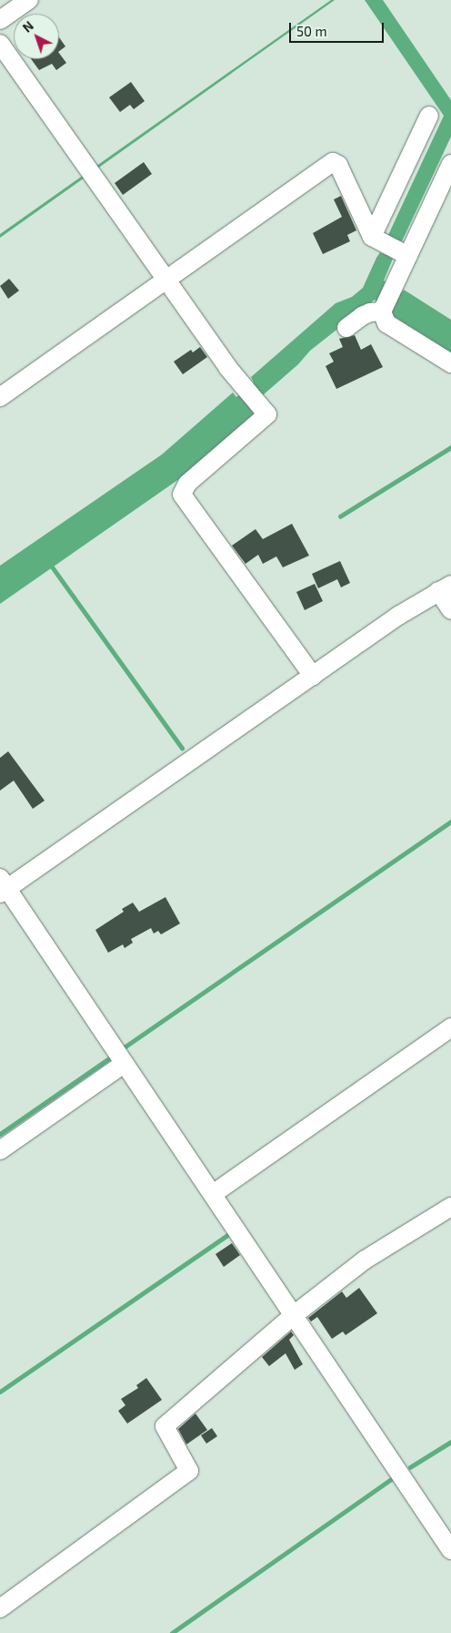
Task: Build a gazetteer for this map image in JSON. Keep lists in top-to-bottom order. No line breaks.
{"scale_bar":"50 m","north":"top left"}
